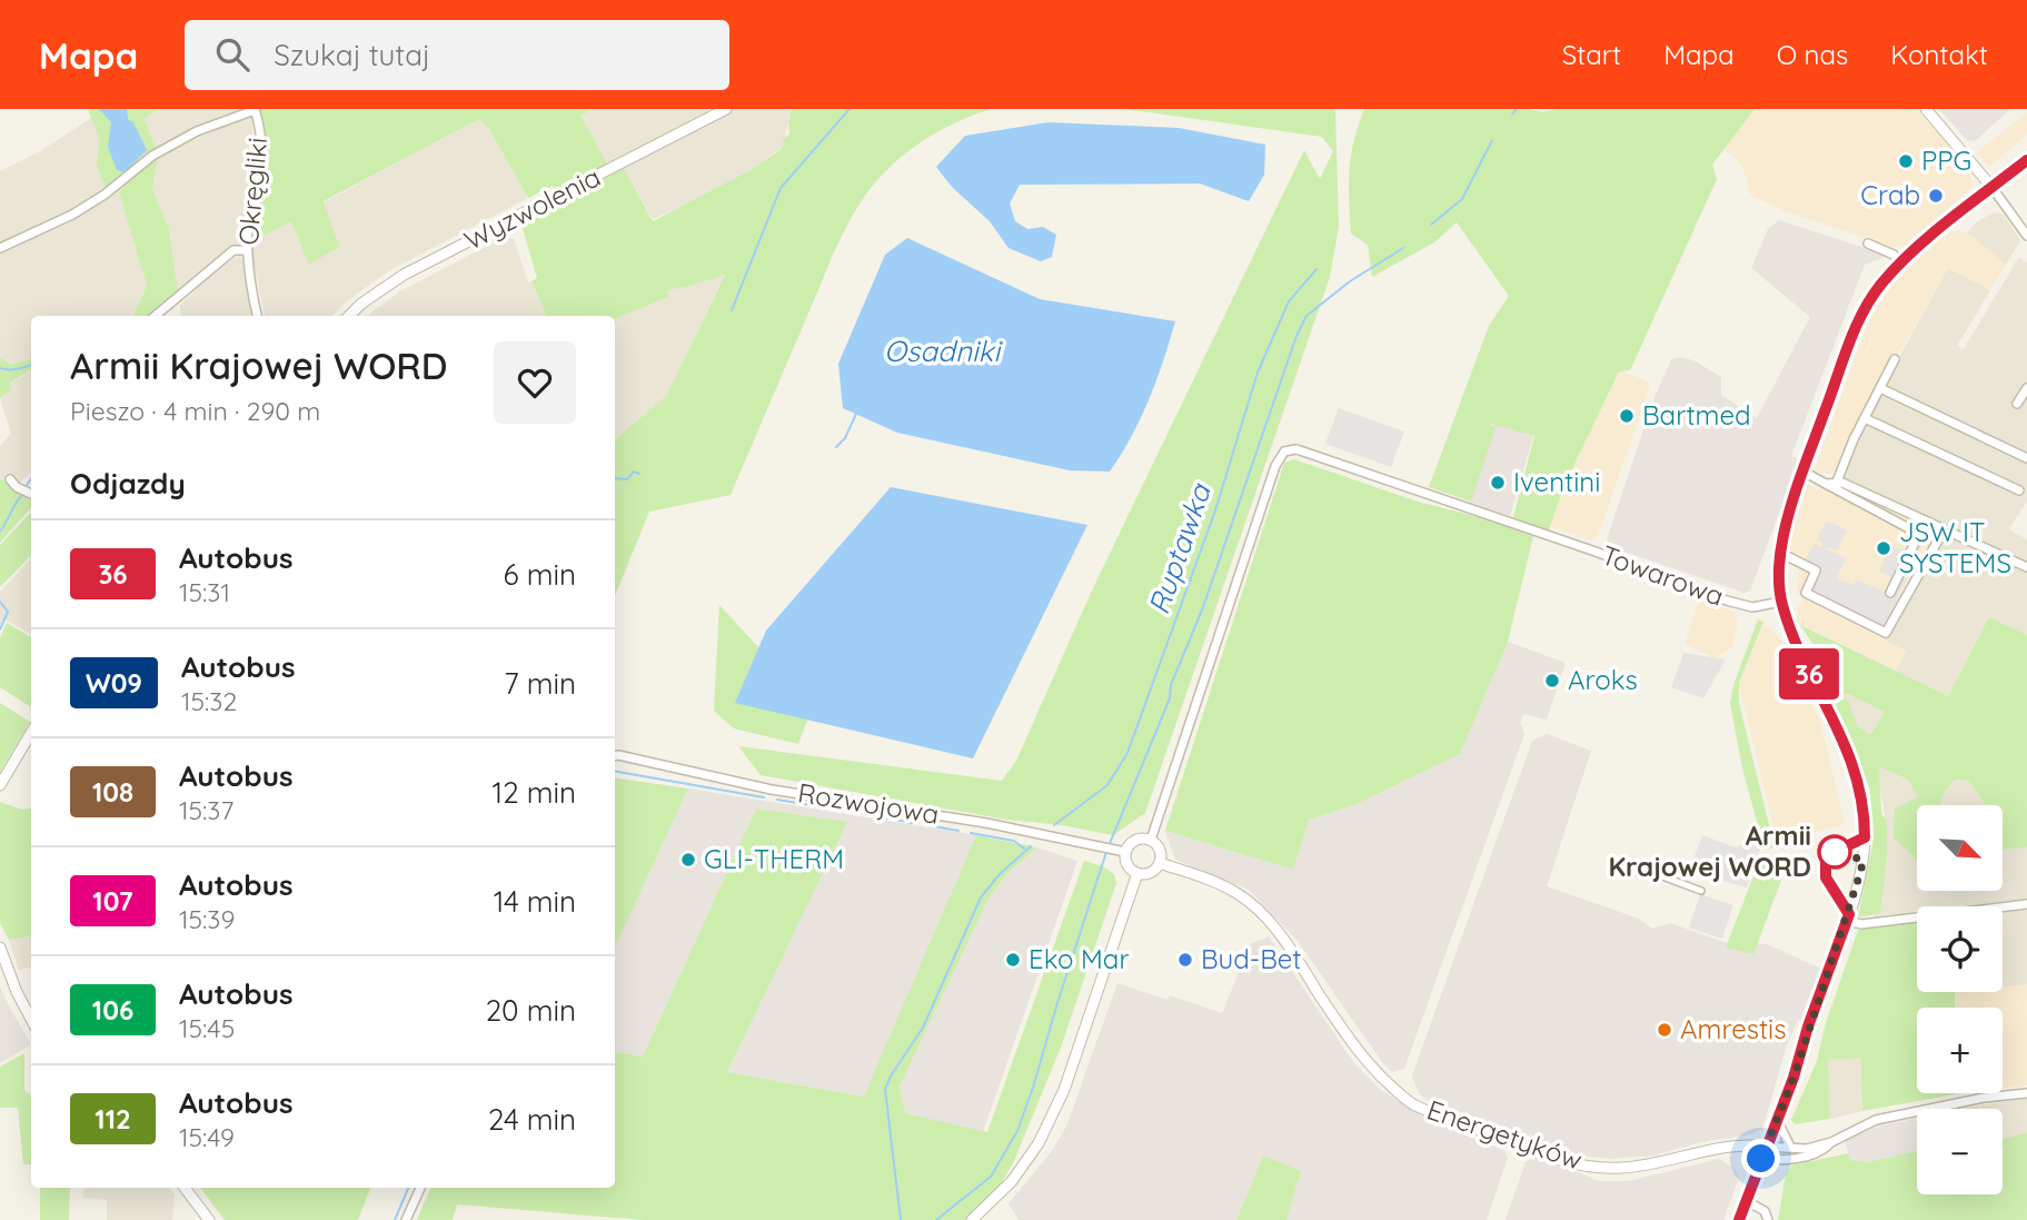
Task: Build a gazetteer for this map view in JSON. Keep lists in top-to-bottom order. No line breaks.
{"streets":{"street":["Okręgliki","Wyzwolenia","Towarowa","Rozwojowa","Energetyków"]},"crossings":[["Towarowa","Rozwojowa"],["Towarowa","Energetyków"],["Rozwojowa","Energetyków"]],"water":["Osadniki","Ruptawka"],"places":["PPG","Crab","Bartmed","Iventini","JSW IT SYSTEMS","Aroks","Armii Krajowej WORD","GLI-THERM","Eko Mar","Bud-Bet","Amrestis"],"lines":["bus line 36"],"north":"bottom right","page":{"header":"Mapa","search":"Szukaj tutaj","nav":["Start","Mapa","O nas","Kontakt"],"on_map":"36","heading":[["Armii Krajowej WORD","Pieszo · 4 min · 290 m"],"Odjazdy"],"list":[{"mark":"36","name":"Autobus","note":"15:31","value":"6 min"},{"mark":"W09","name":"Autobus","note":"15:32","value":"7 min"},{"mark":"108","name":"Autobus","note":"15:37","value":"12 min"},{"mark":"107","name":"Autobus","note":"15:39","value":"14 min"},{"mark":"106","name":"Autobus","note":"15:45","value":"20 min"},{"mark":"112","name":"Autobus","note":"15:49","value":"24 min"}],"map_buttons":["+","−"]}}
